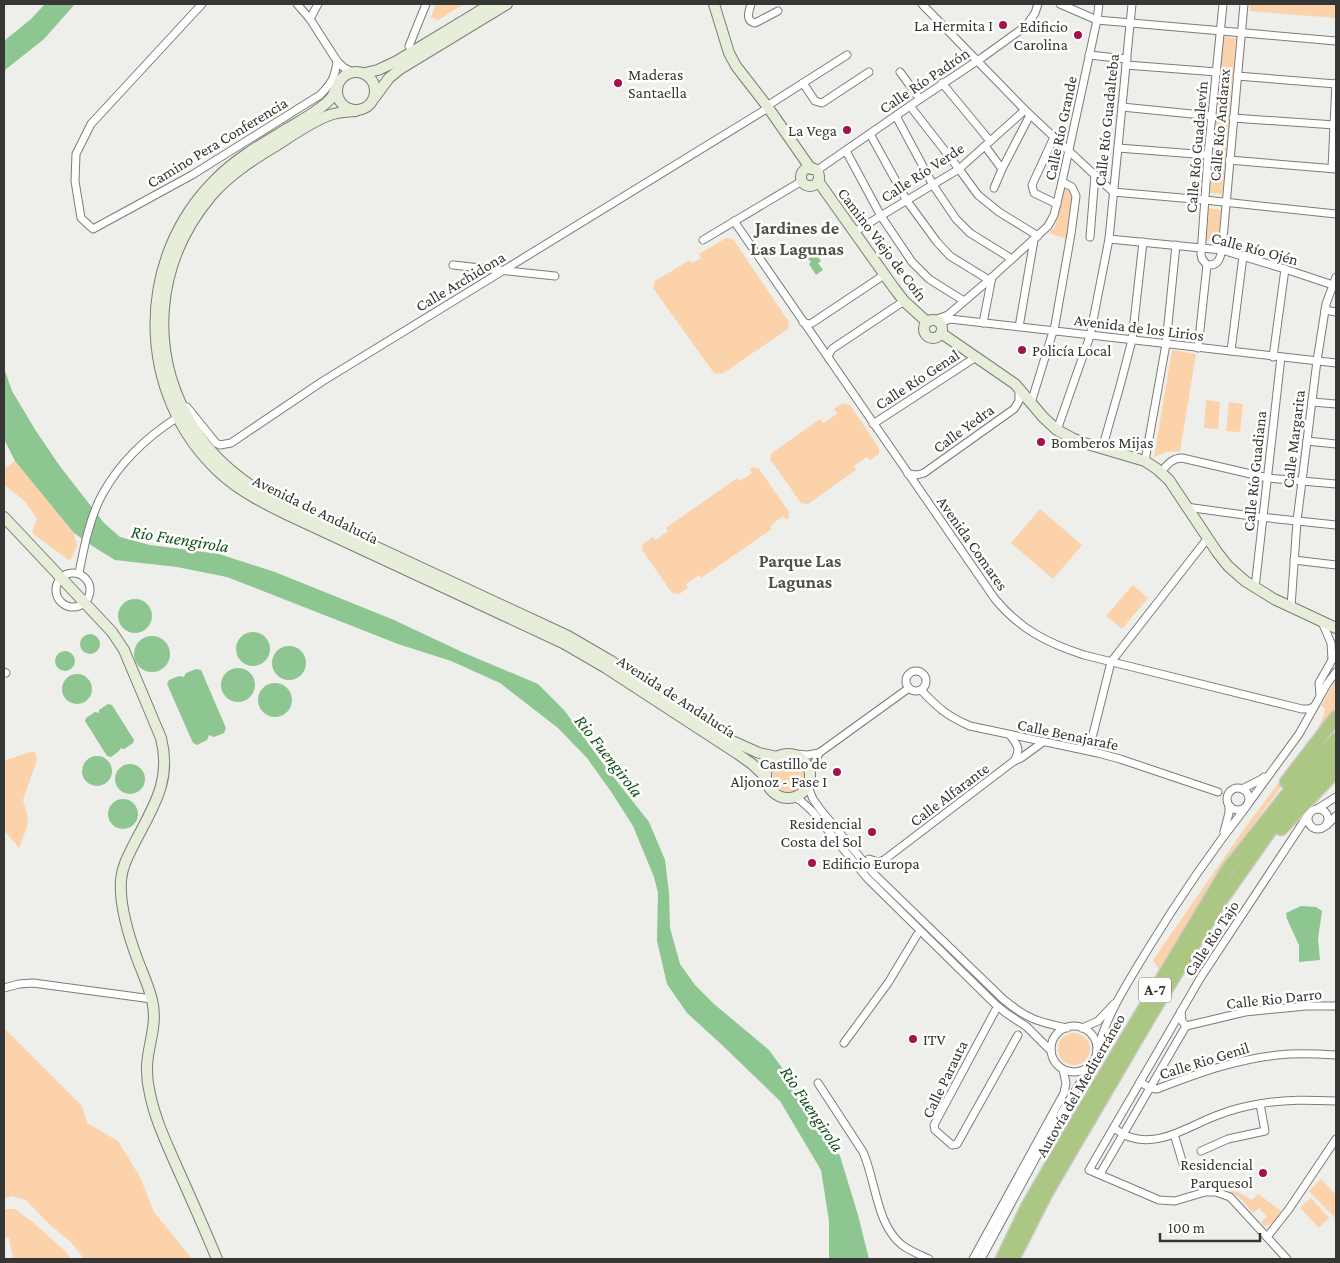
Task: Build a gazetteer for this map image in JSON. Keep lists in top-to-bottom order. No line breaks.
{"streets":{"highway":["A-7","Autovía del Mediterráneo"],"street":["Calle Río Padrón","Calle Río Guadalteba","Calle Río Andarax","Calle Río Grande","Camino Pera Conferencia","Calle Río Guadalevín","Calle Río Verde","Camino Viejo de Coín","Calle Río Ojén","Calle Archidona","Avenida de los Lirios","Calle Río Genal","Calle Yedra","Calle Margarita","Calle Río Guadiana","Avenida de Andalucía","Avenida Comares","Calle Benajarafe","Calle Alfarante","Calle Rio Tajo","Calle Rio Darro","Calle Rio Genil","Calle Parauta"]},"crossings":[["Calle Río Padrón","Camino Viejo de Coín"],["Calle Río Guadalteba","Camino Viejo de Coín"],["Calle Río Guadalteba","Calle Río Ojén"],["Calle Río Guadalteba","Avenida de los Lirios"],["Calle Río Andarax","Calle Río Ojén"],["Calle Río Grande","Camino Viejo de Coín"],["Calle Río Grande","Avenida de los Lirios"],["Calle Río Guadalevín","Calle Río Ojén"],["Calle Río Verde","Camino Viejo de Coín"],["Camino Viejo de Coín","Calle Archidona"],["Camino Viejo de Coín","Avenida de los Lirios"],["Camino Viejo de Coín","Calle Río Genal"],["Camino Viejo de Coín","Calle Yedra"],["Camino Viejo de Coín","Calle Margarita"],["Camino Viejo de Coín","Calle Río Guadiana"],["Calle Río Ojén","Calle Margarita"],["Calle Río Ojén","Calle Río Guadiana"],["Calle Archidona","Avenida de Andalucía"],["Avenida de los Lirios","Calle Margarita"],["Avenida de los Lirios","Calle Río Guadiana"],["Calle Río Genal","Avenida Comares"],["Calle Yedra","Avenida Comares"],["Calle Benajarafe","Calle Alfarante"],["Calle Rio Tajo","Calle Rio Genil"]],"districts":["Jardines de Las Lagunas","Parque Las Lagunas"],"water":["Rio Fuengirola"],"places":["La Hermita I","Edificio Carolina","Maderas Santaella","La Vega","Policía Local","Bomberos Mijas","Castillo de Aljonoz - Fase I","Residencial Costa del Sol","Edificio Europa","ITV","Residencial Parquesol"],"scale_bar":"100 m"}
